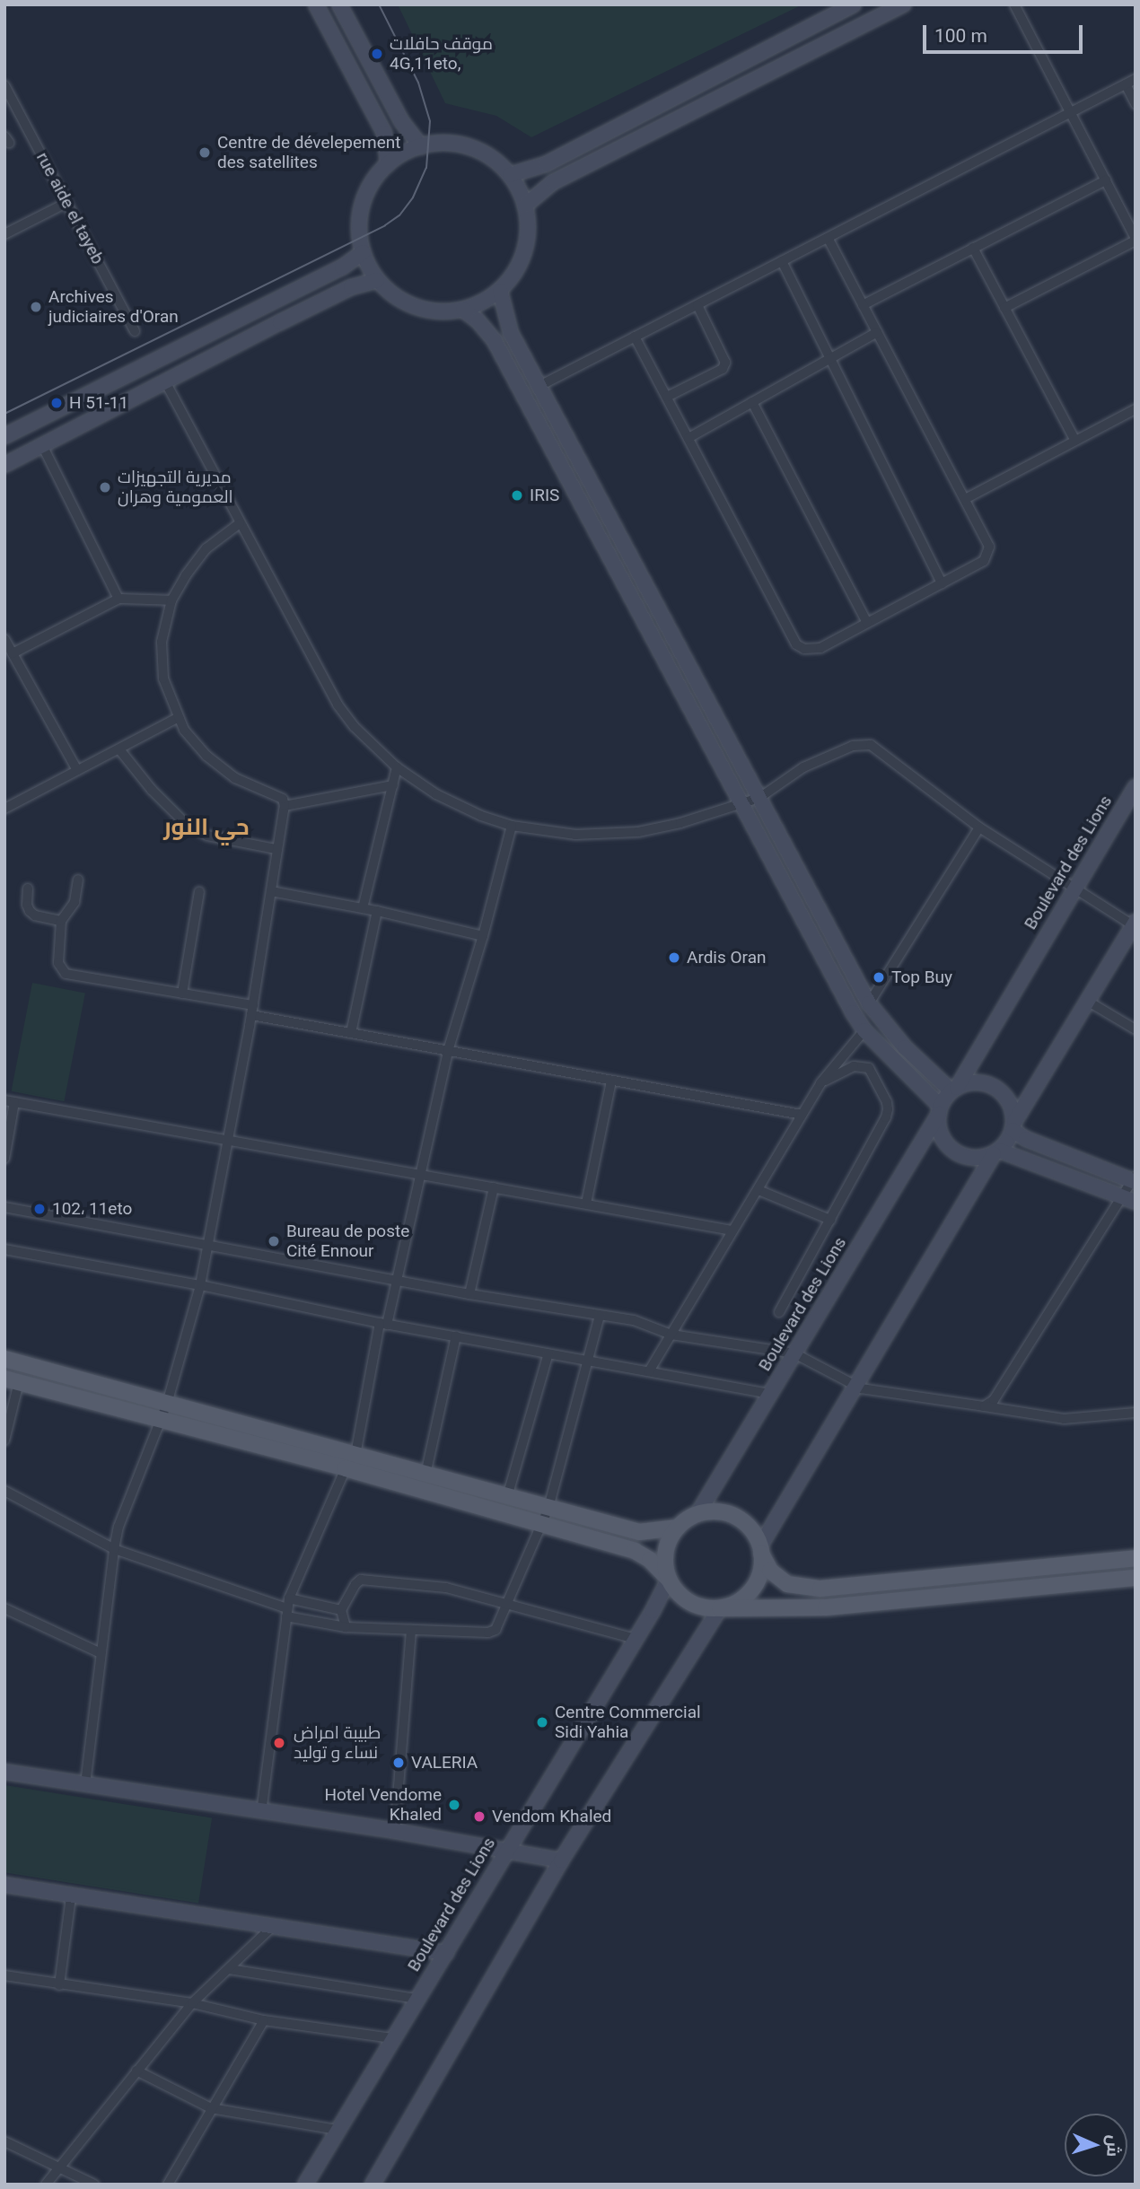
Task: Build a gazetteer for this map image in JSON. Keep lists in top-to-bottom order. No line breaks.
{"streets":{"main road":["Boulevard des Lions"],"street":["rue aide el tayeb"]},"districts":["حي النور"],"places":["موقف حافلات 4G,11eto,","Centre de dévelepement des satellites","Archives judiciaires d'Oran","H 51-11","مديرية التجهيزات العمومية وهران","IRIS","Ardis Oran","Top Buy","102، 11eto","Bureau de poste Cité Ennour","Centre Commercial Sidi Yahia","طبيبة امراض نساء و توليد","VALERIA","Hotel Vendome Khaled","Vendom Khaled"],"scale_bar":"100 m","north":"right"}
